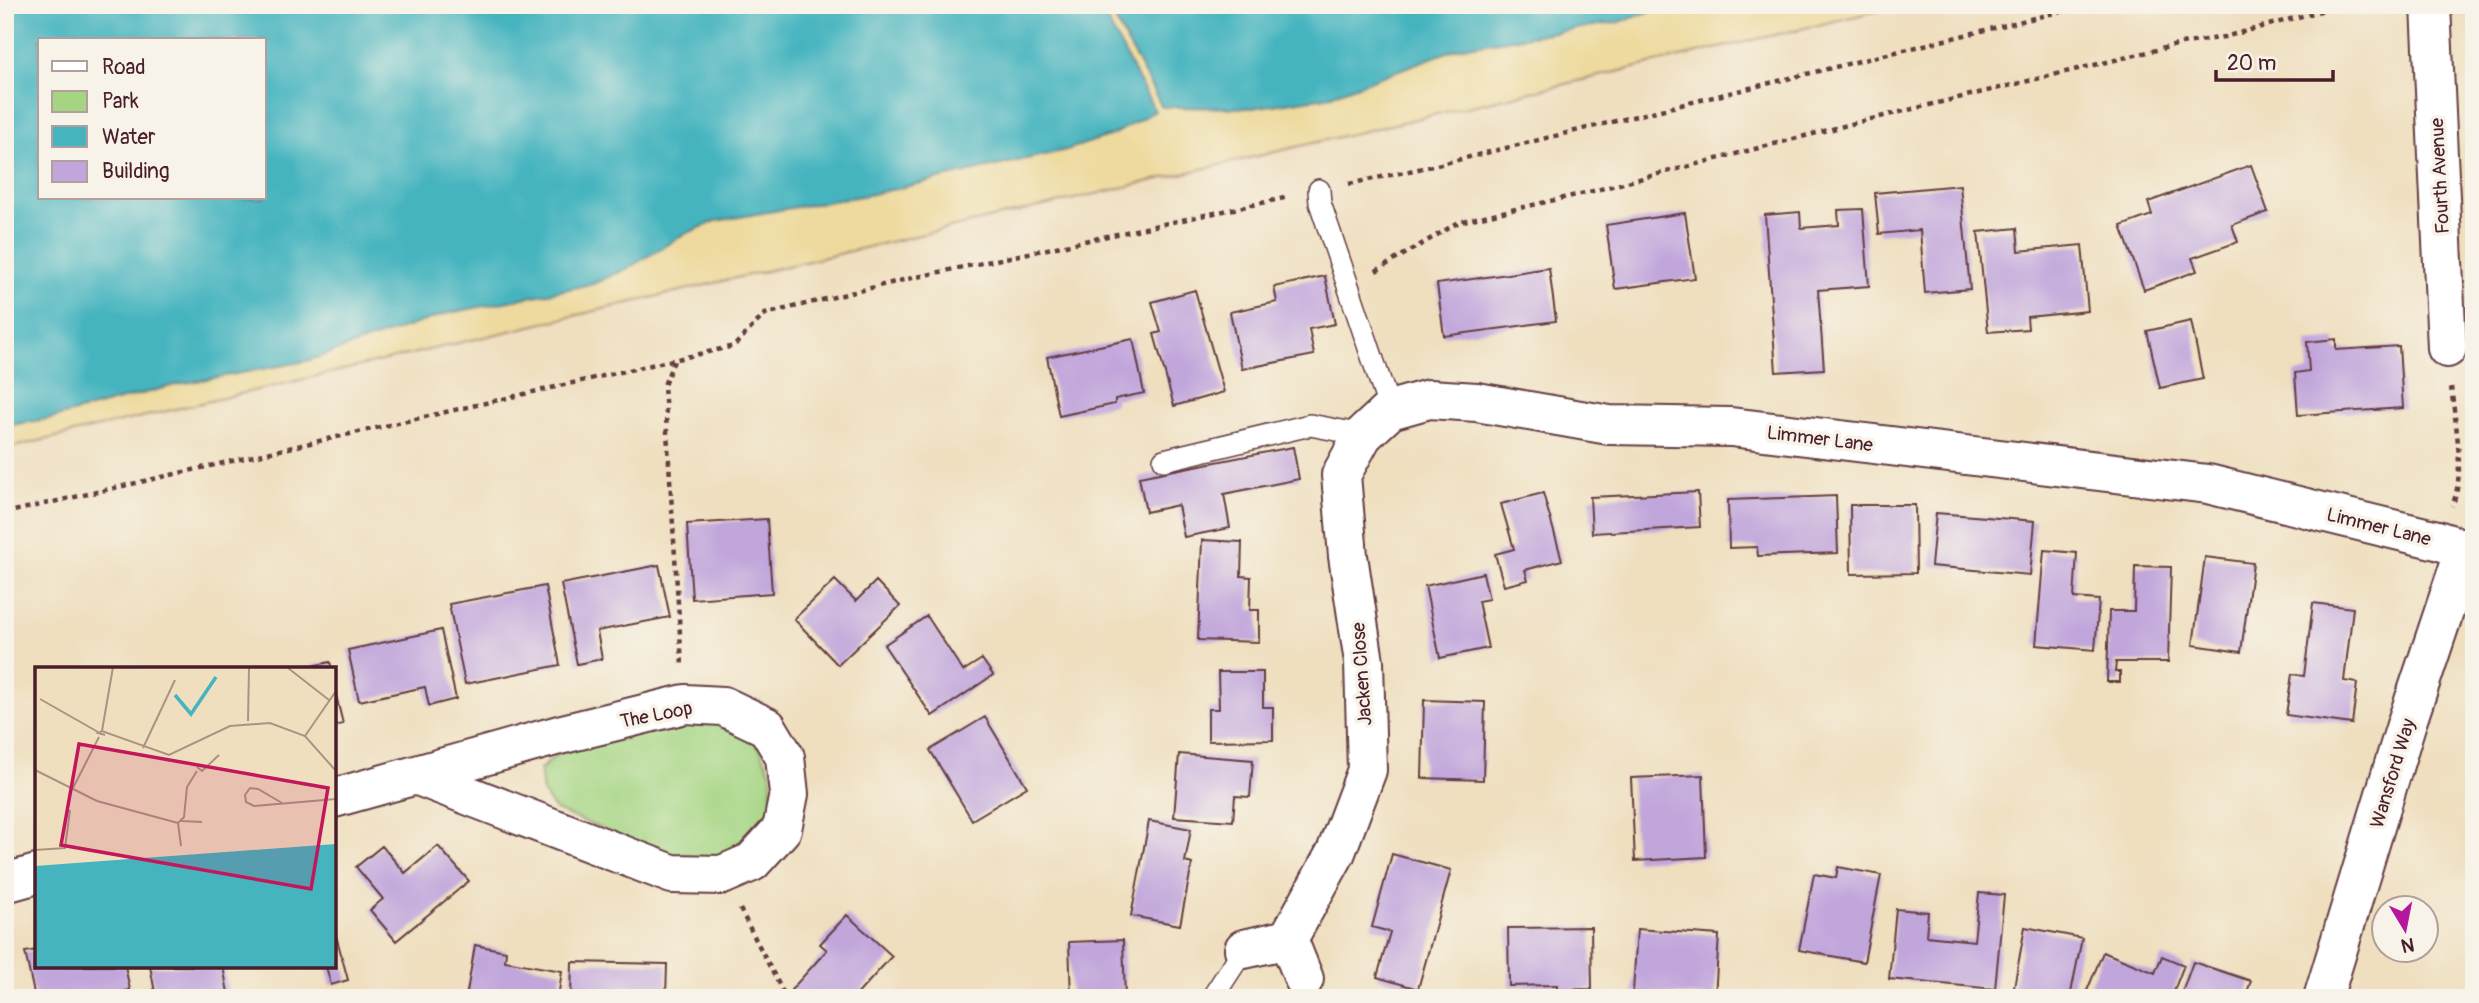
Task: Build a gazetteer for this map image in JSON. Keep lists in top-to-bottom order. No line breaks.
{"streets":{"street":["Fourth Avenue","Limmer Lane","Jacken Close","The Loop","Wansford Way"]},"crossings":[["Limmer Lane","Jacken Close"],["Limmer Lane","Wansford Way"]],"legend":["Road","Park","Water","Building"],"scale_bar":"20 m","north":"bottom"}
